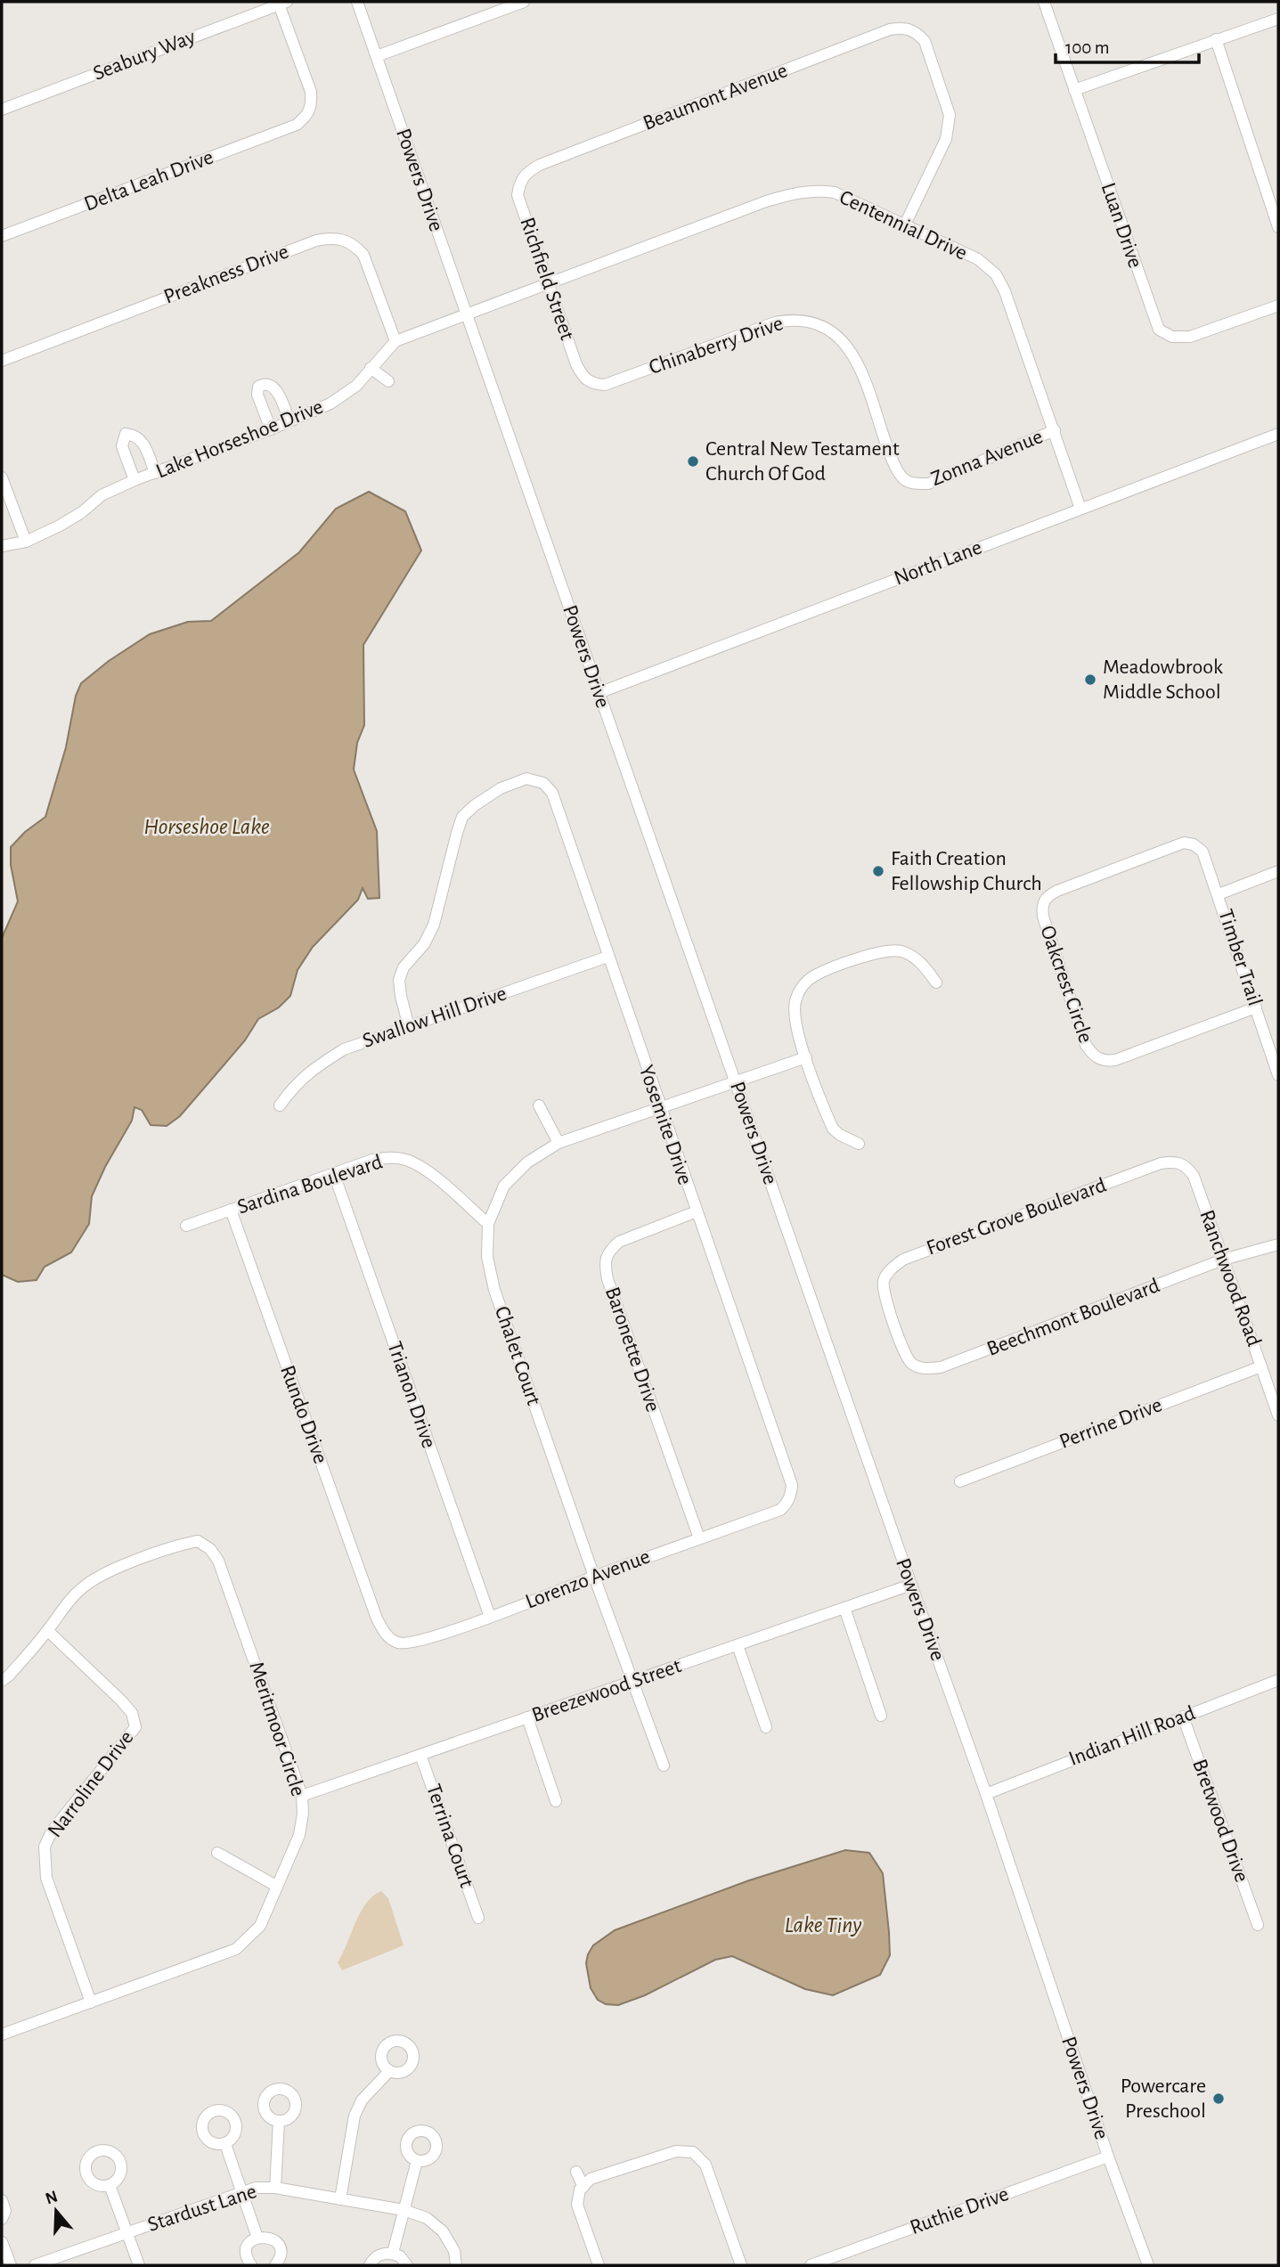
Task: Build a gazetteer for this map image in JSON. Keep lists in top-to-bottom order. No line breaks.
{"streets":{"street":["Seabury Way","Beaumont Avenue","Powers Drive","Delta Leah Drive","Centennial Drive","Luan Drive","Preakness Drive","Richfield Street","Chinaberry Drive","Lake Horseshoe Drive","Zonna Avenue","North Lane","Timber Trail","Oakcrest Circle","Swallow Hill Drive","Yosemite Drive","Sardina Boulevard","Forest Grove Boulevard","Ranchwood Road","Beechmont Boulevard","Baronette Drive","Chalet Court","Trianon Drive","Rundo Drive","Perrine Drive","Lorenzo Avenue","Breezewood Street","Meritmoor Circle","Indian Hill Road","Narroline Drive","Bretwood Drive","Terrina Court","Stardust Lane","Ruthie Drive"]},"crossings":[["Seabury Way","Delta Leah Drive"],["Beaumont Avenue","Centennial Drive"],["Beaumont Avenue","Richfield Street"],["Powers Drive","Centennial Drive"],["Powers Drive","Lake Horseshoe Drive"],["Powers Drive","North Lane"],["Powers Drive","Chalet Court"],["Powers Drive","Breezewood Street"],["Powers Drive","Indian Hill Road"],["Powers Drive","Ruthie Drive"],["Centennial Drive","Richfield Street"],["Centennial Drive","Lake Horseshoe Drive"],["Centennial Drive","Zonna Avenue"],["Centennial Drive","North Lane"],["Preakness Drive","Lake Horseshoe Drive"],["Richfield Street","Chinaberry Drive"],["Chinaberry Drive","Zonna Avenue"],["Timber Trail","Oakcrest Circle"],["Swallow Hill Drive","Yosemite Drive"],["Yosemite Drive","Baronette Drive"],["Yosemite Drive","Chalet Court"],["Yosemite Drive","Lorenzo Avenue"],["Sardina Boulevard","Chalet Court"],["Sardina Boulevard","Trianon Drive"],["Sardina Boulevard","Rundo Drive"],["Forest Grove Boulevard","Ranchwood Road"],["Forest Grove Boulevard","Beechmont Boulevard"],["Ranchwood Road","Beechmont Boulevard"],["Ranchwood Road","Perrine Drive"],["Baronette Drive","Lorenzo Avenue"],["Chalet Court","Lorenzo Avenue"],["Chalet Court","Breezewood Street"],["Trianon Drive","Lorenzo Avenue"],["Rundo Drive","Lorenzo Avenue"],["Breezewood Street","Meritmoor Circle"],["Breezewood Street","Terrina Court"],["Meritmoor Circle","Narroline Drive"],["Indian Hill Road","Bretwood Drive"]],"water":["Horseshoe Lake","Lake Tiny"],"places":["Central New Testament Church Of God","Meadowbrook Middle School","Faith Creation Fellowship Church","Powercare Preschool"],"scale_bar":"100 m","north":"top"}
